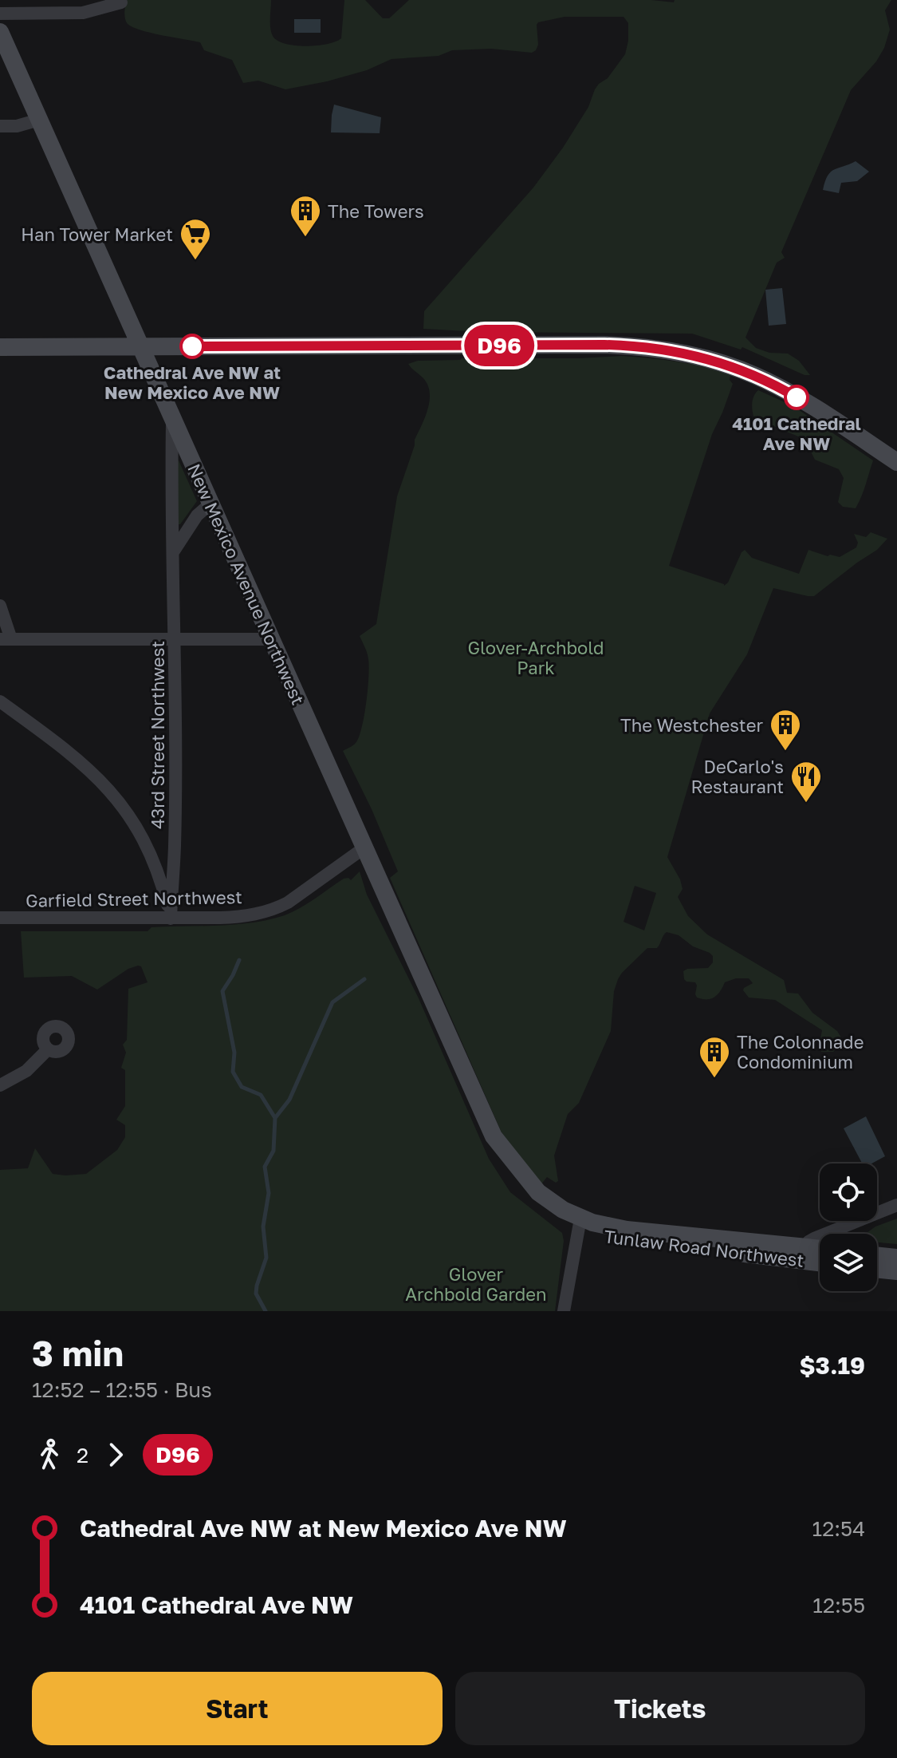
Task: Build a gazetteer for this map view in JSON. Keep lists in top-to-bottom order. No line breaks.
{"streets":{"street":["New Mexico Avenue Northwest","43rd Street Northwest","Garfield Street Northwest","Tunlaw Road Northwest"]},"crossings":[["New Mexico Avenue Northwest","43rd Street Northwest"],["New Mexico Avenue Northwest","Garfield Street Northwest"],["New Mexico Avenue Northwest","Tunlaw Road Northwest"],["43rd Street Northwest","Garfield Street Northwest"]],"parks":["Glover-Archbold Park","Glover Archbold Garden"],"places":{"building":["The Towers","The Westchester","The Colonnade Condominium"],"supermarket":["Han Tower Market"],"other":["Cathedral Ave NW at New Mexico Ave NW","4101 Cathedral Ave NW"],"restaurant":["DeCarlo's Restaurant"]},"lines":["bus line D96"],"page":{"on_map":"D96","heading":["3 min","12:52 – 12:55 · Bus","$3.19"],"legs":["2","D96"],"list":[{"name":"Cathedral Ave NW at New Mexico Ave NW","value":"12:54"},{"name":"4101 Cathedral Ave NW","value":"12:55"}],"buttons":["Start","Tickets"]}}
